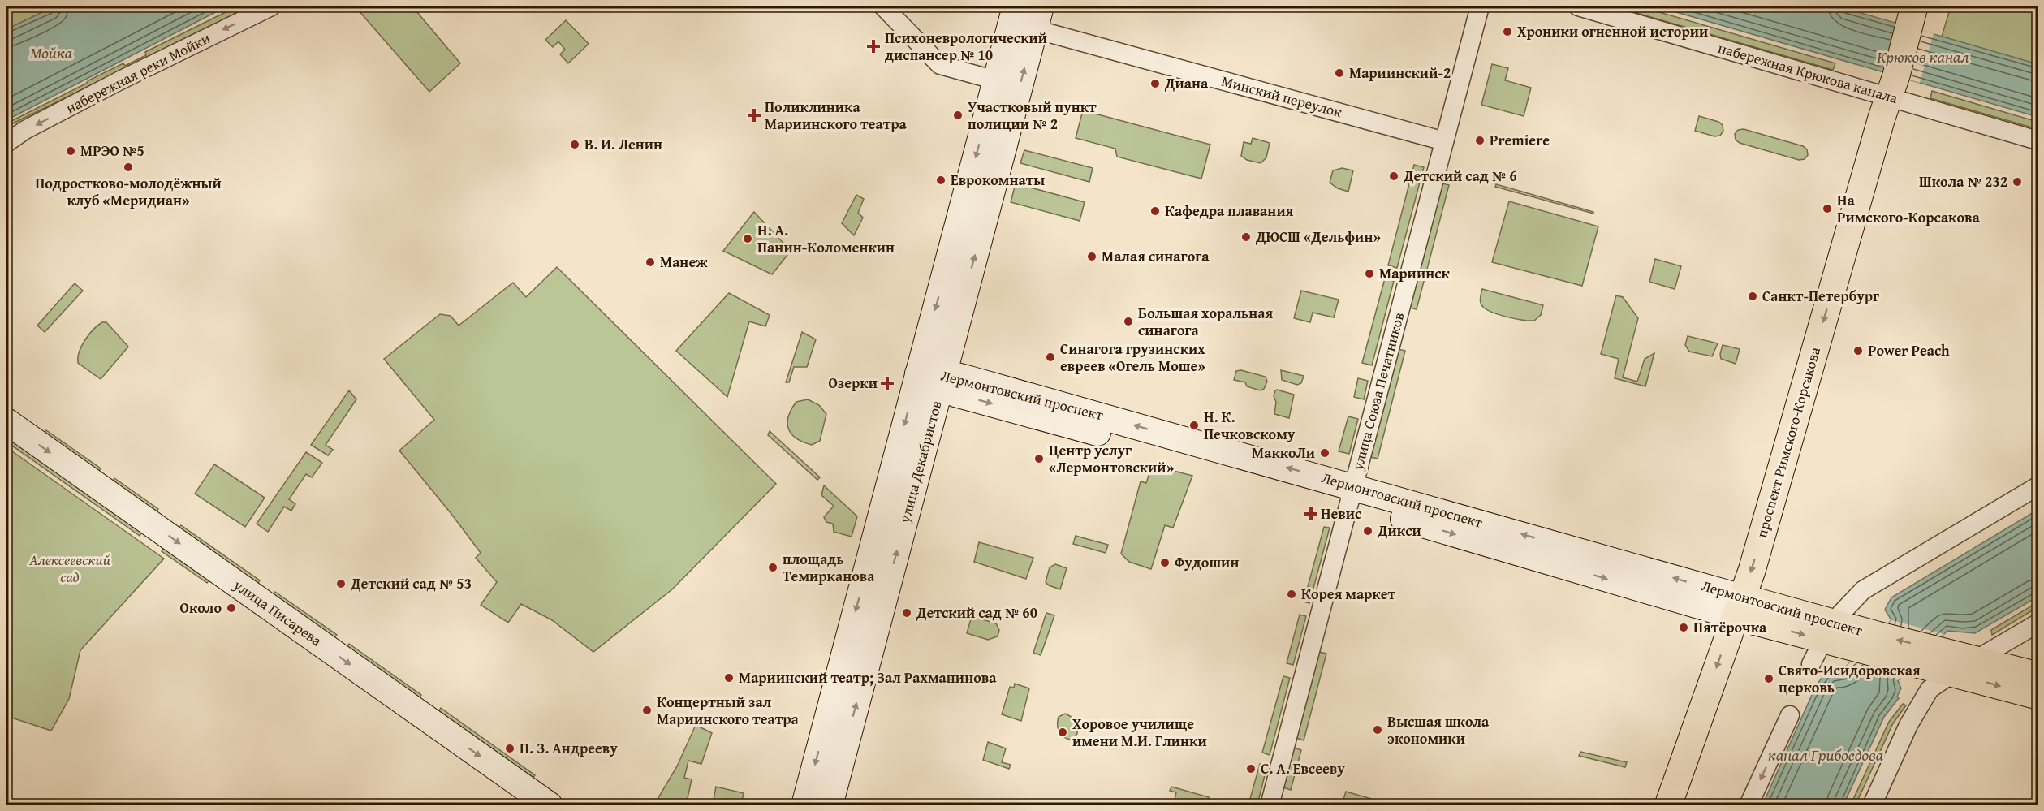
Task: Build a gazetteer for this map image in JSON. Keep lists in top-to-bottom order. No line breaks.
{"streets":{"main road":["Лермонтовский проспект","проспект Римского-Корсакова","улица Декабристов","улица Писарева"],"street":["набережная реки Мойки","набережная Крюкова канала","Минский переулок","улица Союза Печатников"]},"crossings":[["набережная Крюкова канала","проспект Римского-Корсакова"],["Минский переулок","улица Союза Печатников"],["Минский переулок","улица Декабристов"],["улица Союза Печатников","Лермонтовский проспект"],["Лермонтовский проспект","проспект Римского-Корсакова"],["Лермонтовский проспект","улица Декабристов"]],"one_way":["набережная реки Мойки","улица Писарева"],"water":["Мойка","Крюков канал","канал Грибоедова"],"parks":["Алексеевский сад"],"places":{"other":["Хроники огненной истории","Мариинский-2","Диана","Участковый пункт полиции № 2","Premiere","В. И. Ленин","МРЭО №5","Подростково-молодёжный клуб «Меридиан»","Детский сад № 6","Еврокомнаты","Школа № 232","На Римского-Корсакова","Кафедра плавания","ДЮСШ «Дельфин»","Н. А. Панин-Коломенкин","Малая синагога","Манеж","Мариинск","Санкт-Петербург","Большая хоральная синагога","Power Peach","Синагога грузинских евреев «Огель Моше»","Н. К. Печковскому","МаккоЛи","Центр услуг «Лермонтовский»","Дикси","Фудошин","площадь Темирканова","Детский сад № 53","Корея маркет","Около","Детский сад № 60","Пятёрочка","Мариинский театр; Зал Рахманинова","Свято-Исидоровская церковь","Концертный зал Мариинского театра","Высшая школа экономики","Хоровое училище имени М.И. Глинки","П. З. Андрееву","С. А. Евсееву"],"health":["Психоневрологический диспансер № 10","Поликлиника Мариинского театра","Озерки","Невис"]}}
